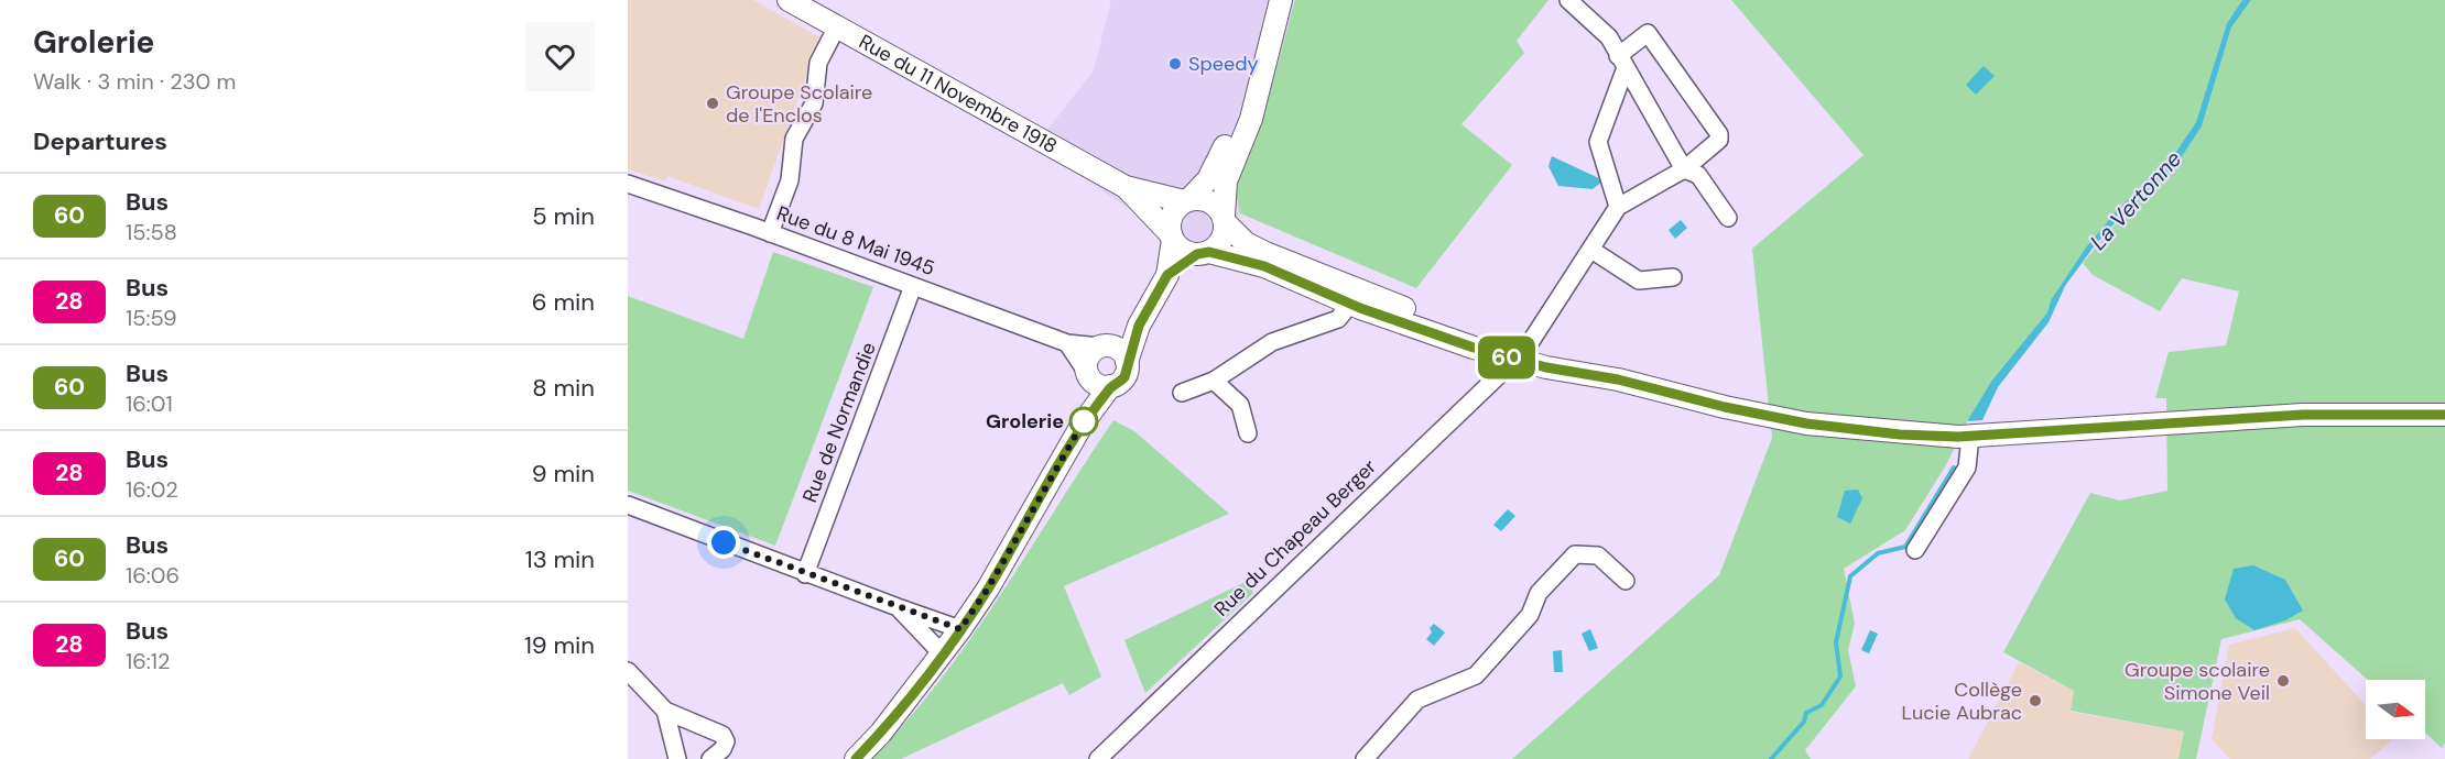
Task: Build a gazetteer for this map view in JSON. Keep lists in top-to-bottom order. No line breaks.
{"streets":{"street":["Rue du 11 Novembre 1918","Rue du 8 Mai 1945","Rue de Normandie","Rue du Chapeau Berger"]},"crossings":[["Rue du 8 Mai 1945","Rue de Normandie"]],"water":["La Vertonne"],"places":["Speedy","Groupe Scolaire de l'Enclos","Grolerie","Groupe scolaire Simone Veil","Collège Lucie Aubrac"],"lines":["bus line 60"],"north":"right","page":{"heading":[["Grolerie","Walk · 3 min · 230 m"],"Departures"],"on_map":"60","list":[{"mark":"60","name":"Bus","note":"15:58","value":"5 min"},{"mark":"28","name":"Bus","note":"15:59","value":"6 min"},{"mark":"60","name":"Bus","note":"16:01","value":"8 min"},{"mark":"28","name":"Bus","note":"16:02","value":"9 min"},{"mark":"60","name":"Bus","note":"16:06","value":"13 min"},{"mark":"28","name":"Bus","note":"16:12","value":"19 min"}]}}
